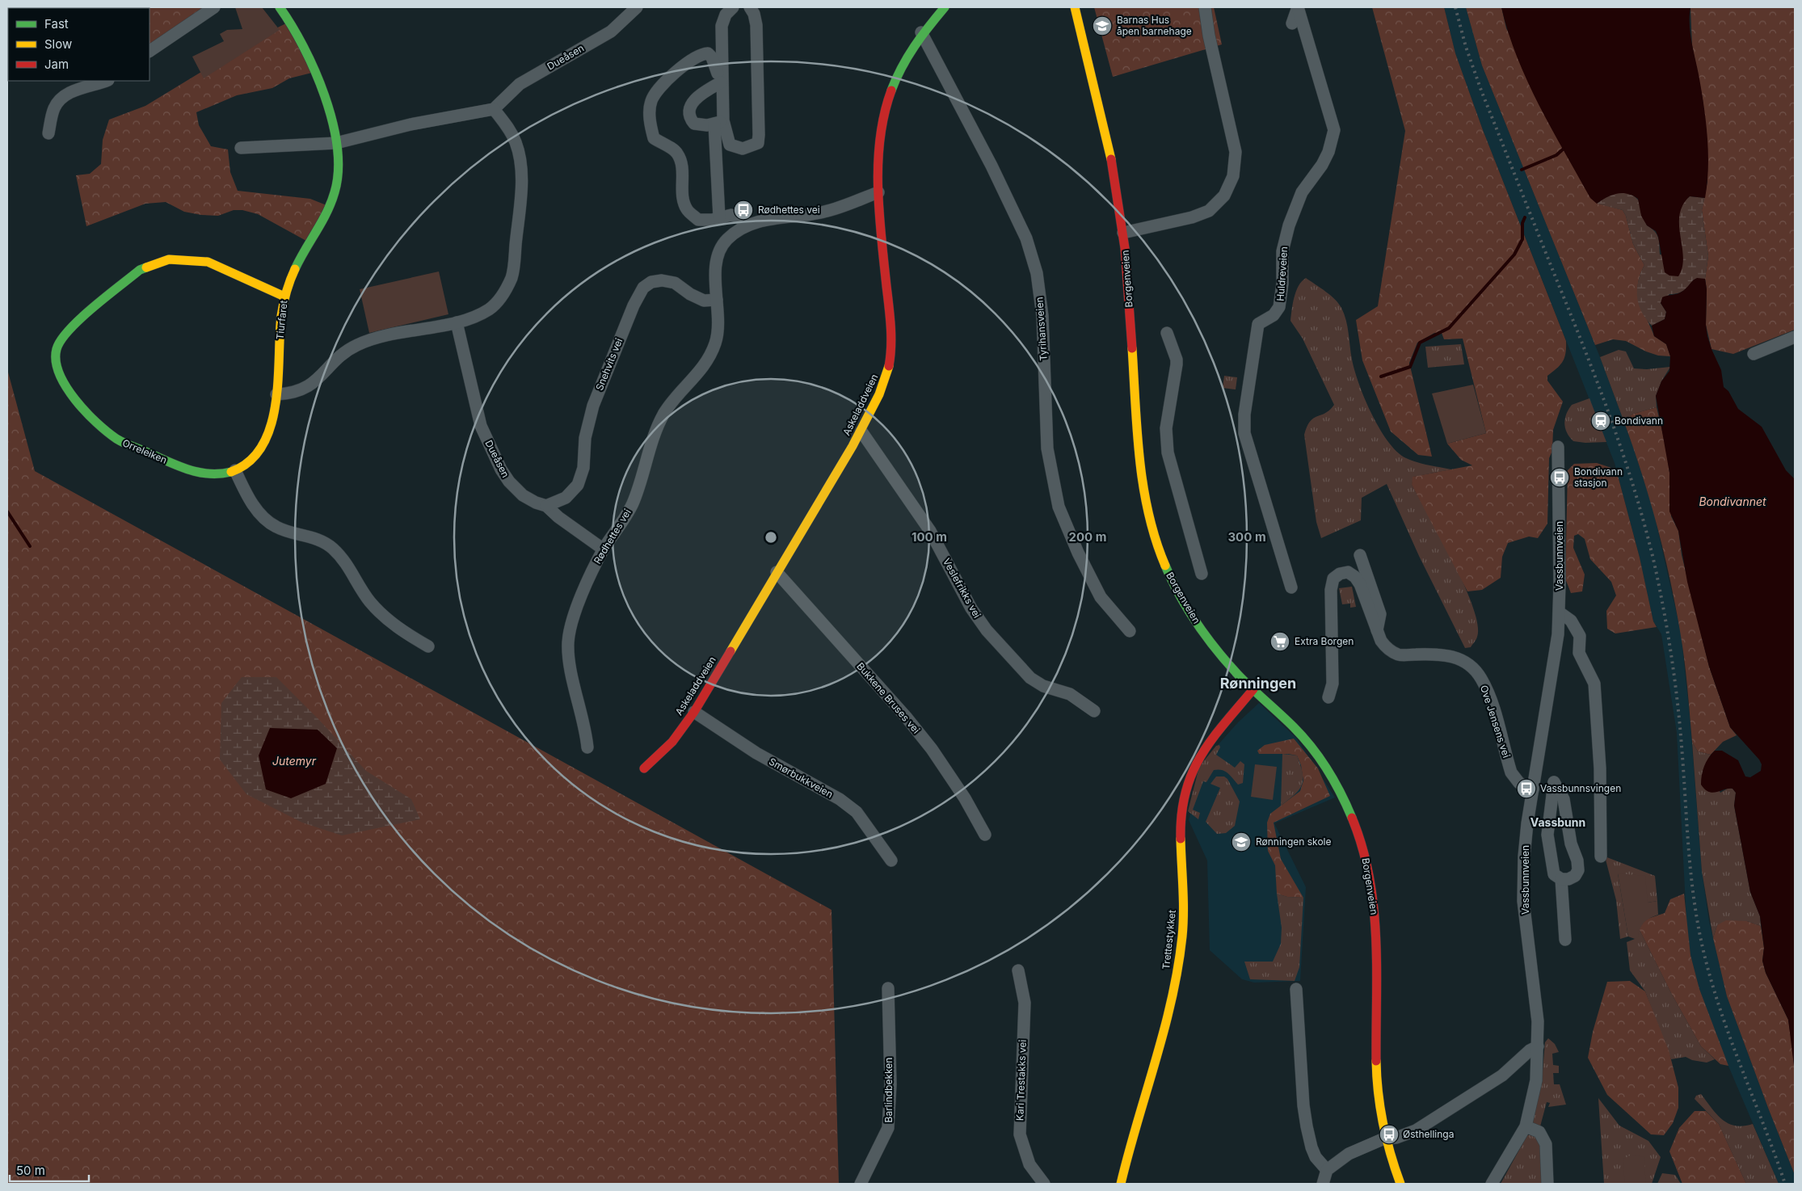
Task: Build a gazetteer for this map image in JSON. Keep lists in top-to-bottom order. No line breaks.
{"streets":{"street":["Dueåsen","Huldreveien","Borgenveien","Tiurfaret","Tyrihansveien","Snehvits vei","Askeladdveien","Orreleiken","Rødhettes vei","Vassbunnveien","Veslefrikks vei","Bukkene Bruses vei","Ove Jensens vei","Smørbukkveien","Trettestykket","Kari Trestakks vei","Barlindbekken"]},"crossings":[["Dueåsen","Snehvits vei"],["Dueåsen","Rødhettes vei"],["Borgenveien","Trettestykket"],["Tiurfaret","Orreleiken"],["Tyrihansveien","Askeladdveien"],["Snehvits vei","Rødhettes vei"],["Askeladdveien","Rødhettes vei"],["Askeladdveien","Veslefrikks vei"],["Askeladdveien","Bukkene Bruses vei"],["Askeladdveien","Smørbukkveien"],["Vassbunnveien","Ove Jensens vei"]],"districts":["Rønningen","Vassbunn"],"water":["Bondivannet","Jutemyr"],"places":{"school or university":["Barnas Hus åpen barnehage","Rønningen skole"],"bus stop":["Rødhettes vei","Bondivann stasjon","Vassbunnsvingen","Østhellinga"],"station":["Bondivann"],"supermarket":["Extra Borgen"]},"legend":["Fast","Slow","Jam"],"scale_bar":"50 m","rings":["100 m","200 m","300 m"]}
